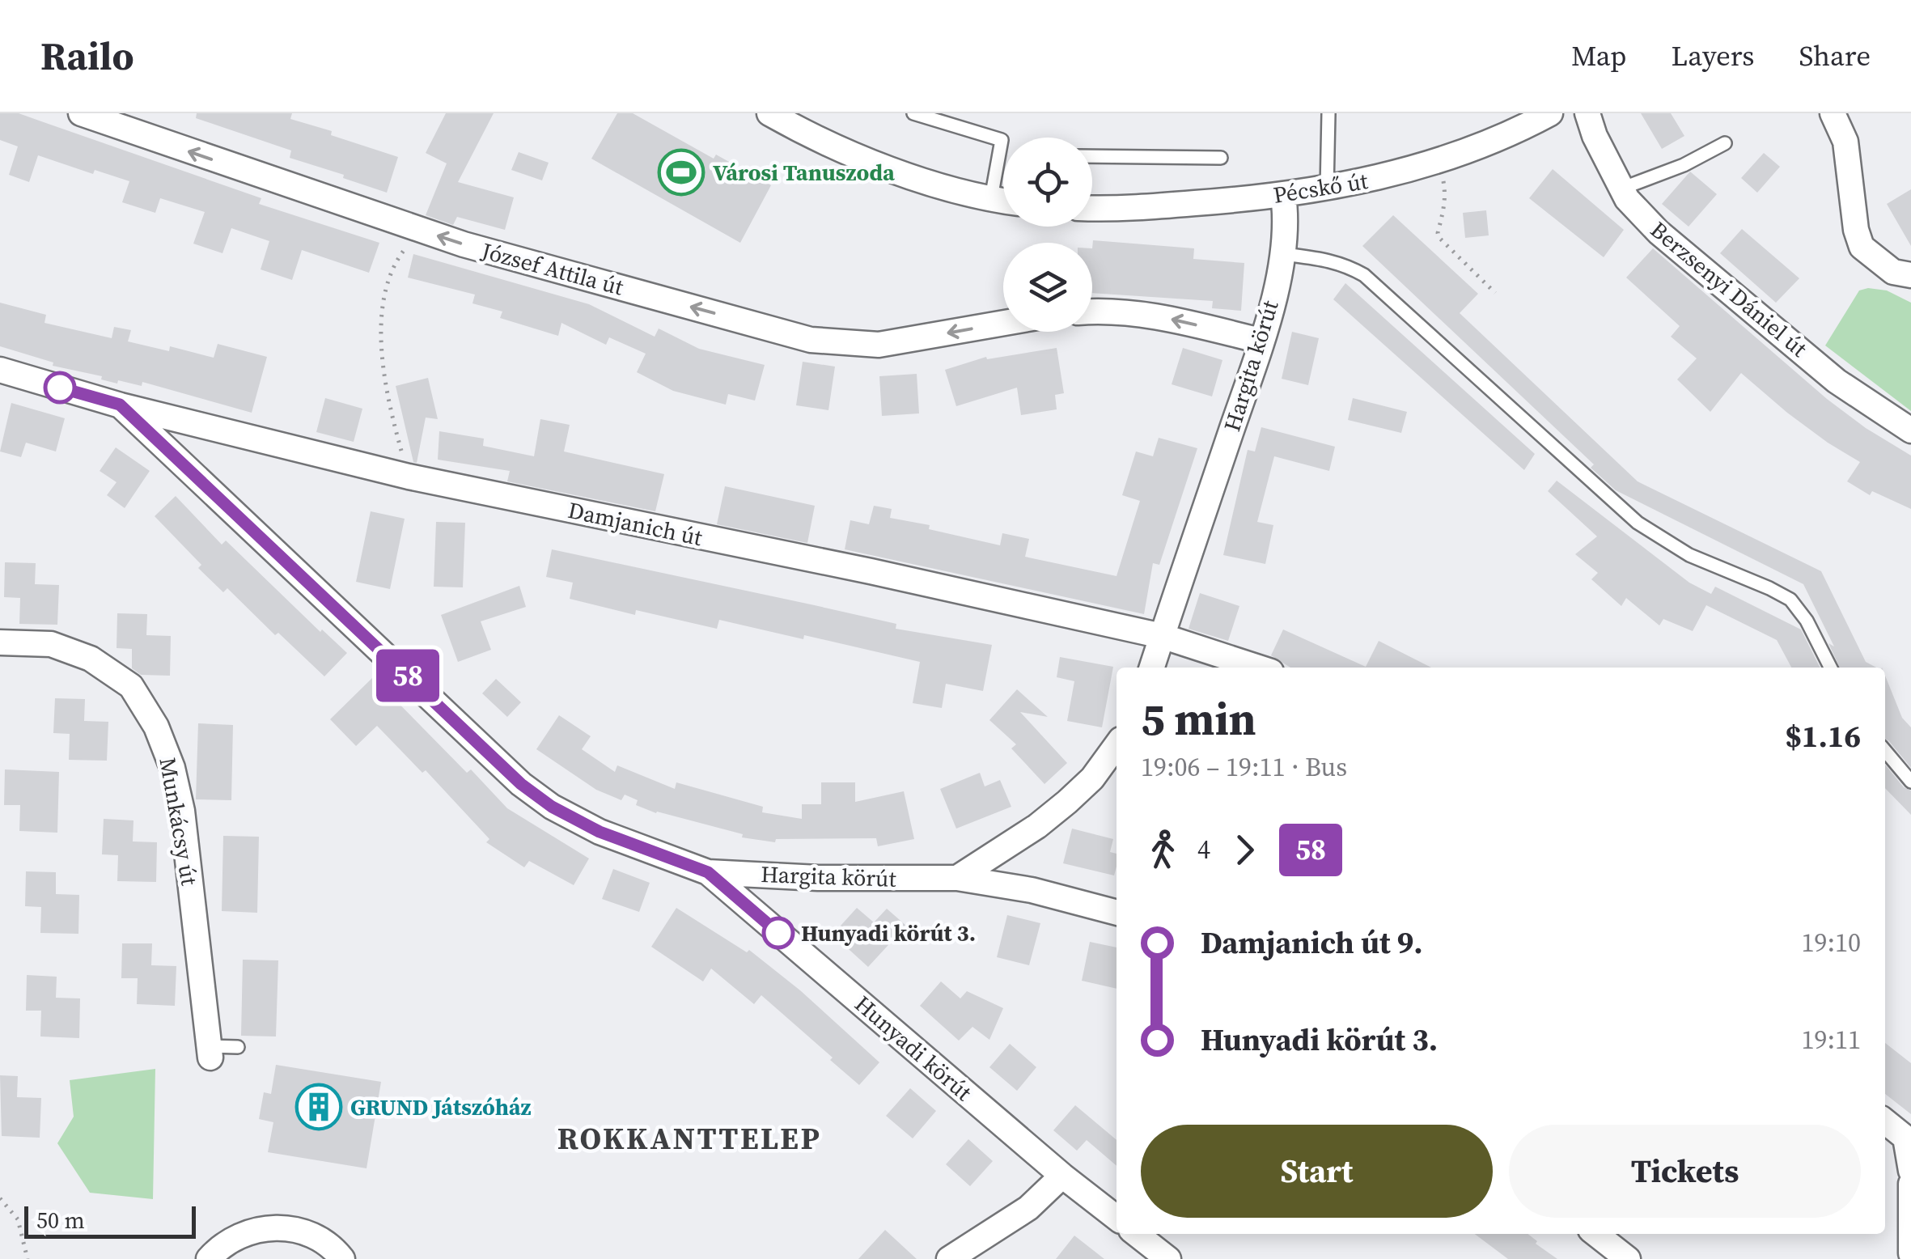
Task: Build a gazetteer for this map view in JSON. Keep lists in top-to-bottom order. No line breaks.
{"streets":{"street":["Pécskő út","József Attila út","Berzsenyi Dániel út","Hargita körút","Damjanich út","Munkácsy út","Hunyadi körút"]},"crossings":[["Pécskő út","Hargita körút"],["Hargita körút","Damjanich út"],["Hargita körút","Hunyadi körút"]],"one_way":["József Attila út"],"districts":["ROKKANTTELEP"],"places":{"sports":["Városi Tanuszoda"],"other":["Hunyadi körút 3."],"building":["GRUND Játszóház"]},"lines":["bus line 58"],"scale_bar":"50 m","page":{"header":"Railo","nav":["Map","Layers","Share"],"on_map":"58","heading":["5 min","19:06 – 19:11 · Bus","$1.16"],"legs":["4","58"],"list":[{"name":"Damjanich út 9.","value":"19:10"},{"name":"Hunyadi körút 3.","value":"19:11"}],"buttons":["Start","Tickets"],"scale":"50 m"}}
